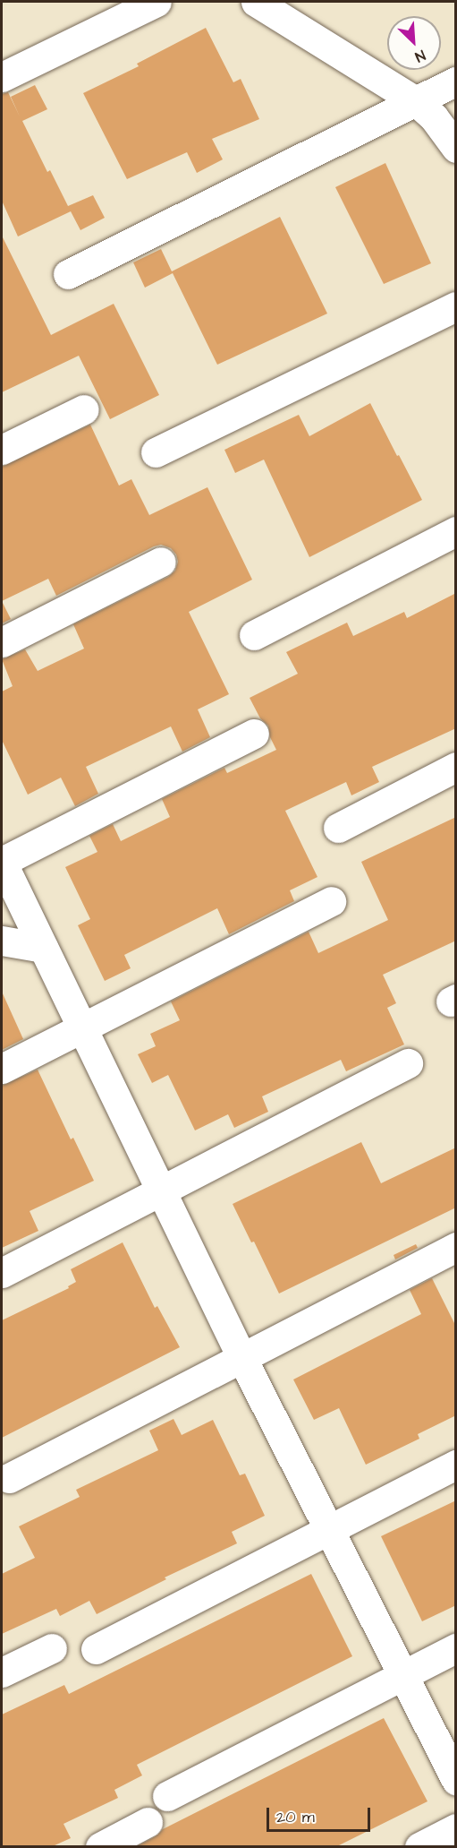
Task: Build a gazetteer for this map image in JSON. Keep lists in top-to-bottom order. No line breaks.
{"scale_bar":"20 m","north":"bottom right"}
